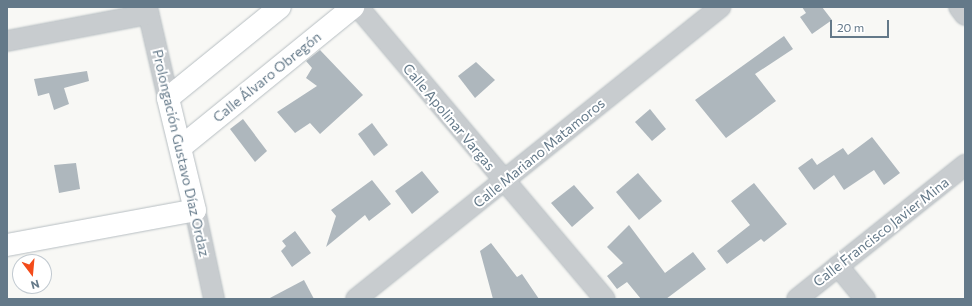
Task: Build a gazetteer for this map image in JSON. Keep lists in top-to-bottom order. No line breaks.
{"streets":{"street":["Calle Álvaro Obregón","Calle Apolinar Vargas","Prolongación Gustavo Díaz Ordaz","Calle Mariano Matamoros","Calle Francisco Javier Mina"]},"crossings":[["Calle Álvaro Obregón","Prolongación Gustavo Díaz Ordaz"],["Calle Apolinar Vargas","Calle Mariano Matamoros"]],"scale_bar":"20 m","north":"bottom"}
